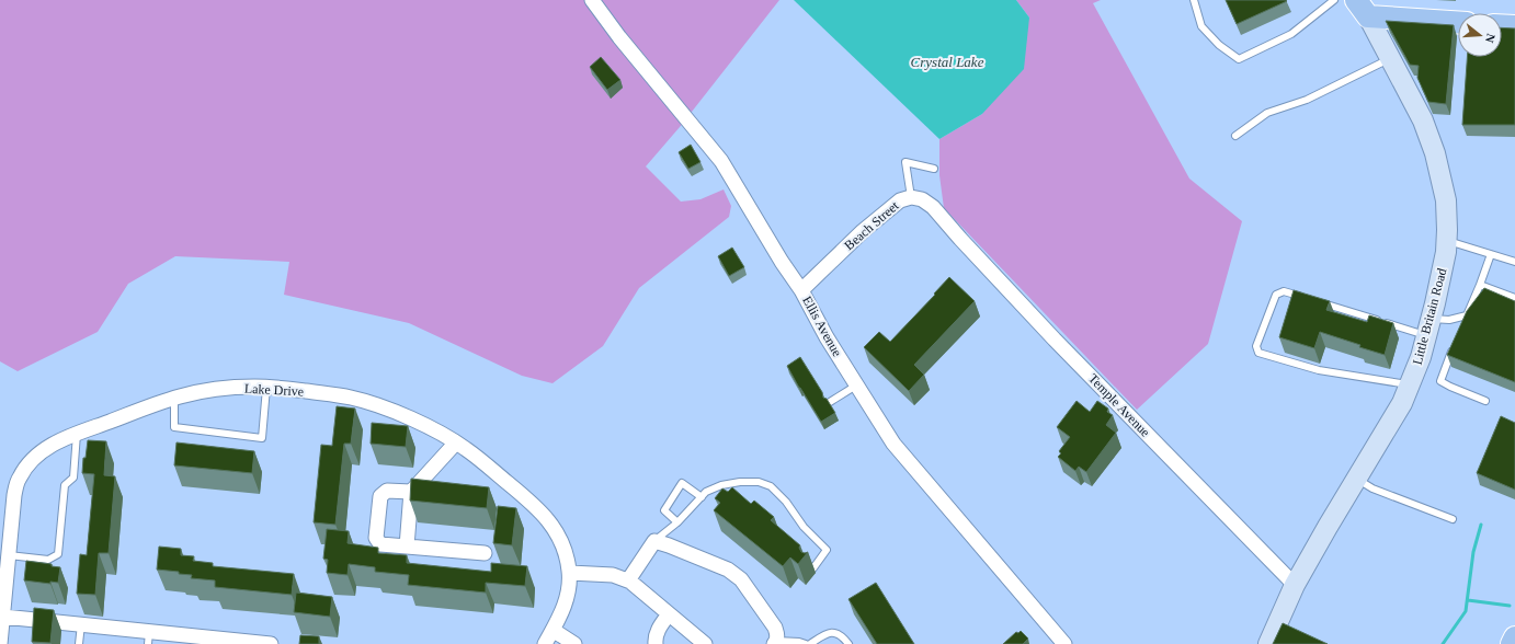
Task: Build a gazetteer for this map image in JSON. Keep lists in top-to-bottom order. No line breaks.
{"streets":{"street":["Beach Street","Little Britain Road","Ellis Avenue","Lake Drive","Temple Avenue"]},"crossings":[["Beach Street","Ellis Avenue"],["Beach Street","Temple Avenue"],["Little Britain Road","Temple Avenue"]],"water":["Crystal Lake"],"north":"right"}
